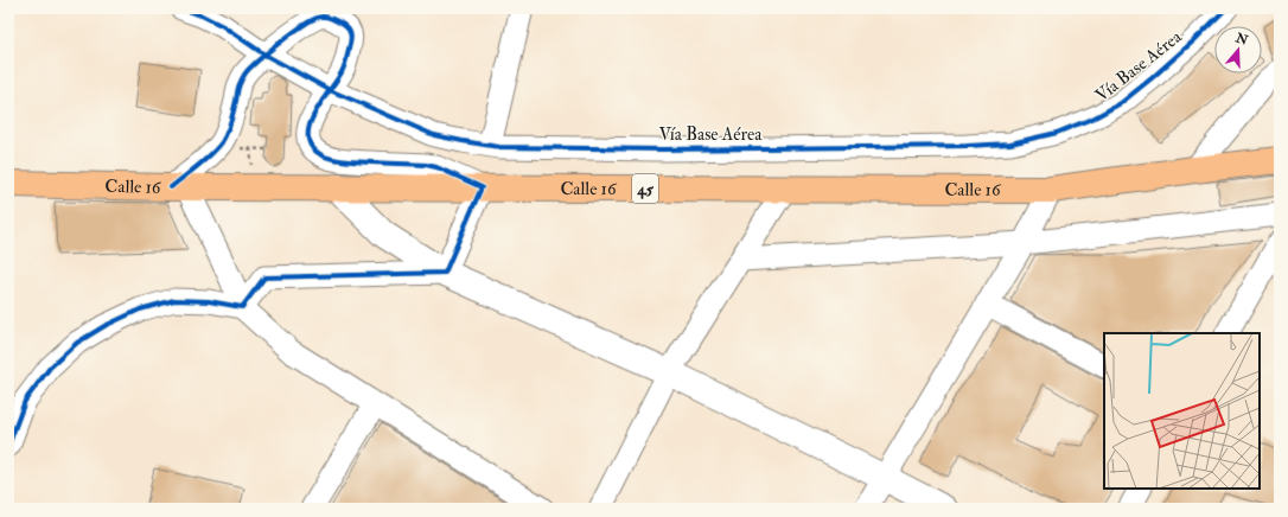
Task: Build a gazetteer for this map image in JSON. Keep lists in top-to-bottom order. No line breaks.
{"streets":{"main road":["Calle 16","45"],"street":["Vía Base Aérea"]},"north":"top"}
